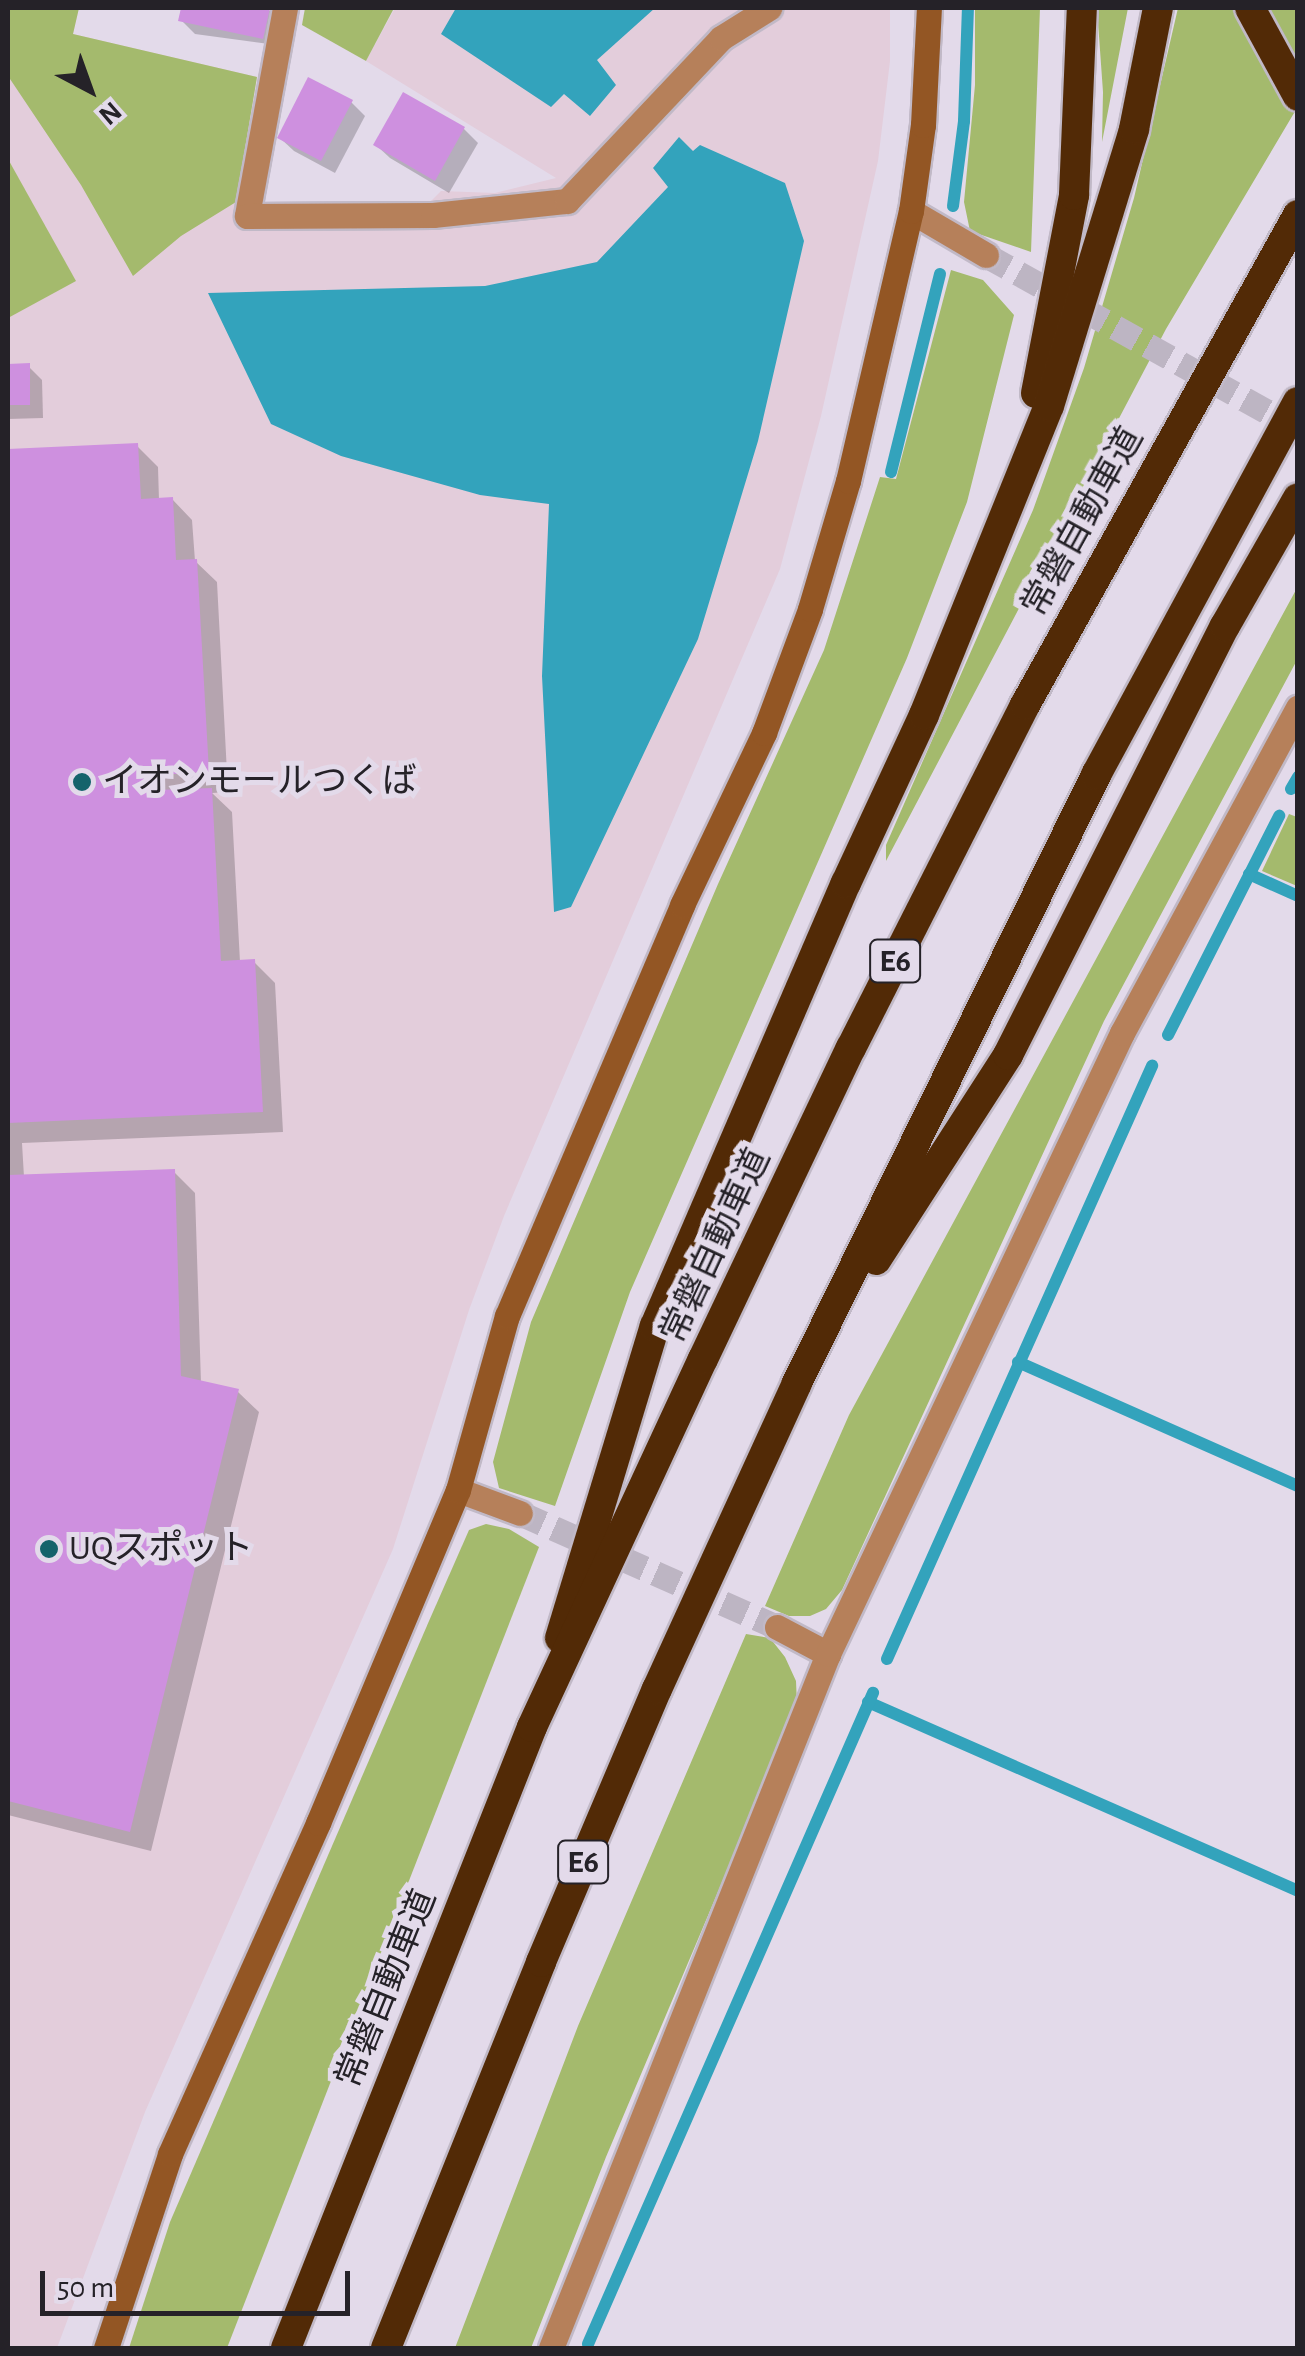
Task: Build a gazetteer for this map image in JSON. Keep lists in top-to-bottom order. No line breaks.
{"streets":{"highway":["常磐自動車道","E6"]},"places":["イオンモールつくば","UQスポット"],"scale_bar":"50 m","north":"bottom right"}
